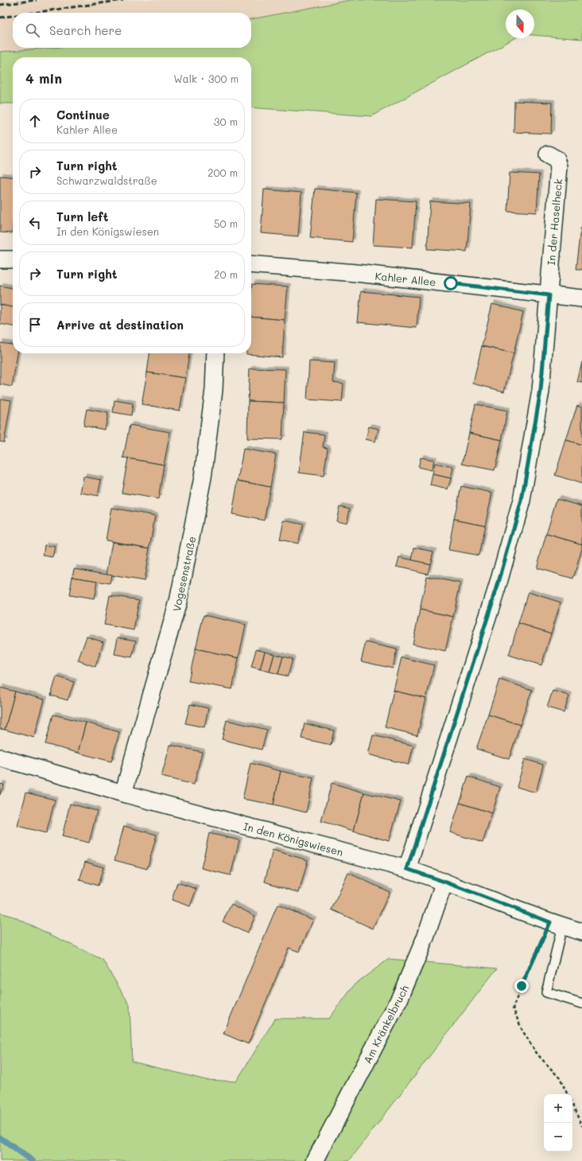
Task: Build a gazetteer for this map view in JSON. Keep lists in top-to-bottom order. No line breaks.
{"streets":{"street":["In der Haselheck","Kahler Allee","Vogesenstraße","In den Königswiesen","Am Kränkelbruch"]},"crossings":[["In der Haselheck","Kahler Allee"],["In der Haselheck","In den Königswiesen"],["Vogesenstraße","In den Königswiesen"],["In den Königswiesen","Am Kränkelbruch"]],"north":"bottom","page":{"search":"Search here","heading":["4 min","Walk · 300 m"],"list":[["Continue","Kahler Allee","30 m"],["Turn right","Schwarzwaldstraße","200 m"],["Turn left","In den Königswiesen","50 m"],["Turn right","20 m"],"Arrive at destination"],"map_buttons":["+","−"]}}
